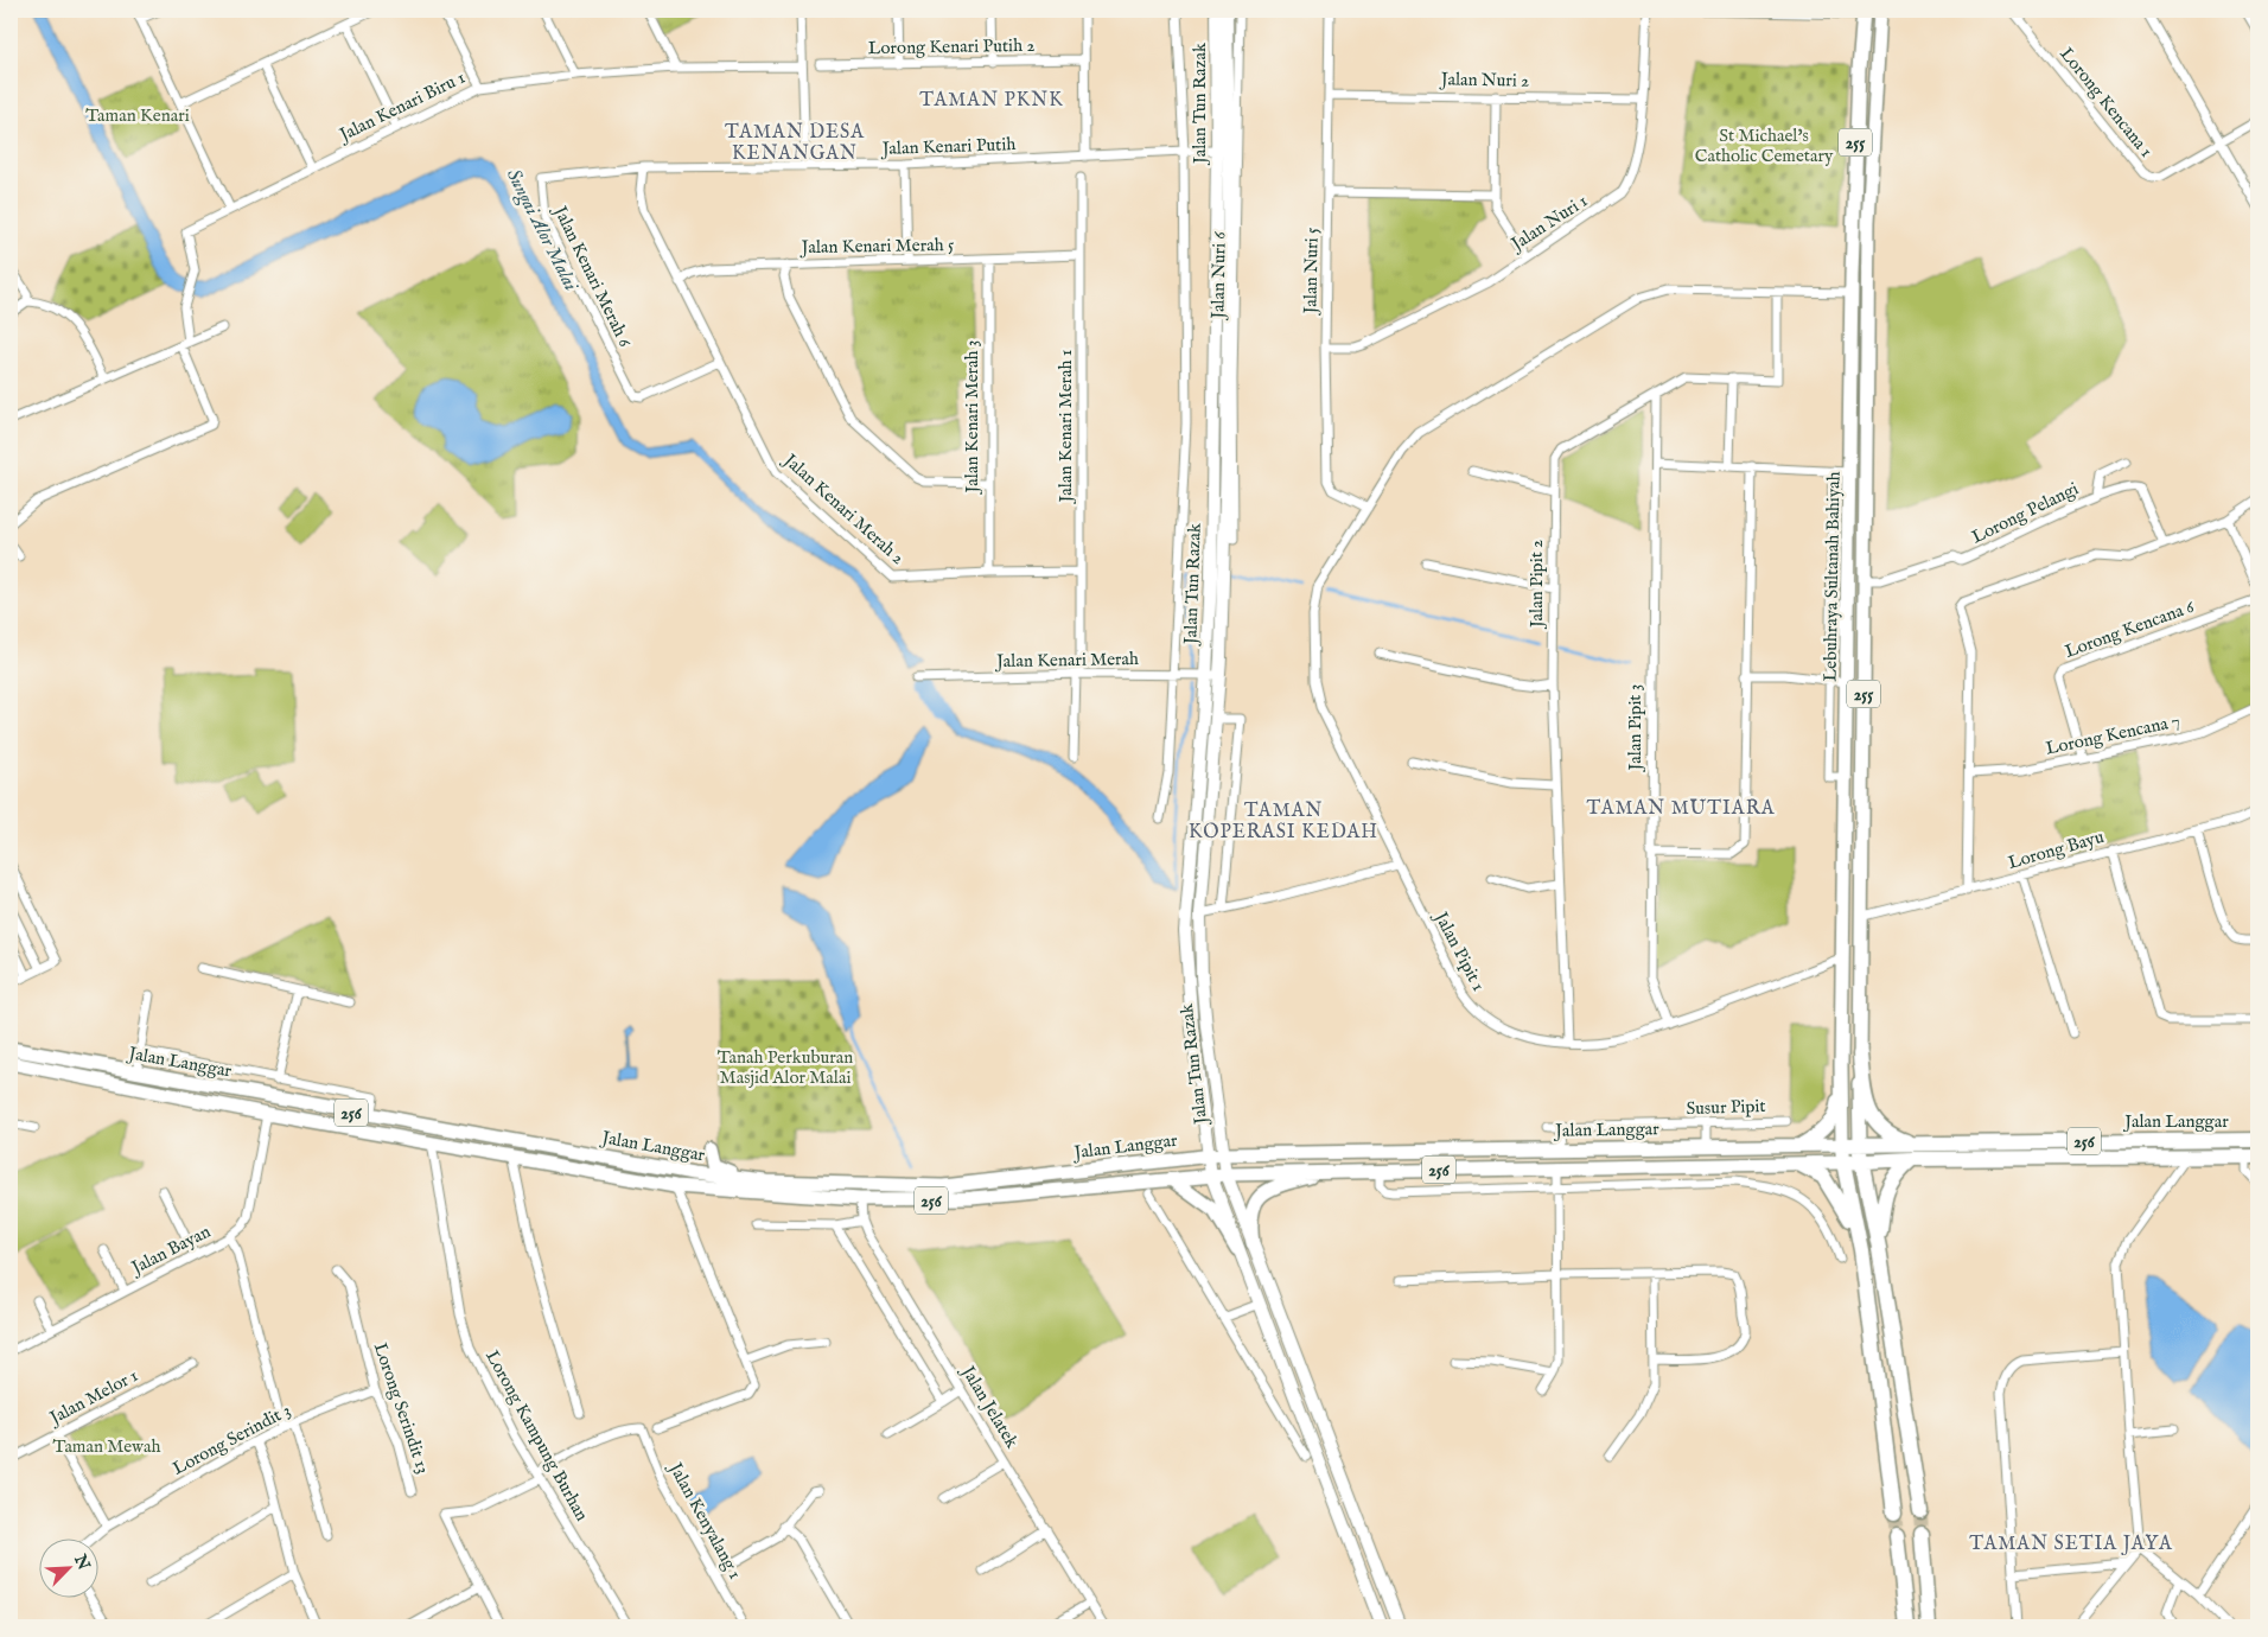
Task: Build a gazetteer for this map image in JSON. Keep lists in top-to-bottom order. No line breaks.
{"streets":{"highway":["255","Jalan Langgar","256"],"main road":["Jalan Tun Razak","Lebuhraya Sultanah Bahiyah"],"street":["Lorong Kenari Putih 2","Jalan Nuri 2","Lorong Kencana 1","Jalan Kenari Biru 1","Jalan Kenari Putih","Jalan Nuri 1","Jalan Kenari Merah 5","Jalan Nuri 5","Jalan Nuri 6","Jalan Kenari Merah 6","Jalan Kenari Merah 3","Jalan Kenari Merah 1","Jalan Kenari Merah 2","Lorong Pelangi","Jalan Pipit 2","Lorong Kencana 6","Jalan Kenari Merah","Jalan Pipit 3","Lorong Kencana 7","Lorong Bayu","Jalan Pipit 1","Susur Pipit","Jalan Bayan","Jalan Melor 1","Jalan Jelatek","Lorong Serindit 13","Lorong Kampung Burhan","Lorong Serindit 3","Jalan Kenyalang 1"]},"crossings":[["Jalan Nuri 2","Jalan Nuri 1"],["Jalan Nuri 2","Jalan Nuri 5"],["Jalan Tun Razak","Jalan Kenari Putih"],["Jalan Tun Razak","Jalan Nuri 6"],["Jalan Tun Razak","Jalan Kenari Merah"],["Jalan Tun Razak","Jalan Langgar"],["255","Lebuhraya Sultanah Bahiyah"],["255","Jalan Langgar"],["Jalan Kenari Putih","Jalan Kenari Merah 6"],["Jalan Kenari Putih","Jalan Kenari Merah 2"],["Jalan Nuri 1","Jalan Nuri 5"],["Jalan Kenari Merah 5","Jalan Kenari Merah 3"],["Jalan Kenari Merah 5","Jalan Kenari Merah 1"],["Jalan Kenari Merah 5","Jalan Kenari Merah 2"],["Jalan Nuri 5","Jalan Pipit 1"],["Jalan Kenari Merah 6","Jalan Kenari Merah 2"],["Jalan Kenari Merah 3","Jalan Kenari Merah 2"],["Jalan Kenari Merah 1","Jalan Kenari Merah 2"],["Jalan Kenari Merah 1","Jalan Kenari Merah"],["Lorong Pelangi","Lebuhraya Sultanah Bahiyah"],["Lebuhraya Sultanah Bahiyah","Lorong Bayu"],["Lebuhraya Sultanah Bahiyah","Jalan Pipit 1"],["Lebuhraya Sultanah Bahiyah","Jalan Langgar"],["Jalan Pipit 2","Jalan Pipit 3"],["Jalan Pipit 2","Jalan Pipit 1"],["Lorong Kencana 6","Lorong Kencana 7"],["Jalan Pipit 3","Jalan Pipit 1"],["Jalan Langgar","Jalan Bayan"],["Jalan Langgar","Jalan Jelatek"],["Jalan Langgar","Lorong Kampung Burhan"],["Lorong Serindit 13","Lorong Serindit 3"],["Lorong Kampung Burhan","Jalan Kenyalang 1"]],"districts":["TAMAN PKNK","TAMAN DESA KENANGAN","TAMAN MUTIARA","TAMAN KOPERASI KEDAH","TAMAN SETIA JAYA"],"water":["Sungai Alor Malai"],"parks":["Taman Kenari","St Michael's Catholic Cemetary","Tanah Perkuburan Masjid Alor Malai","Taman Mewah"],"north":"top right"}
